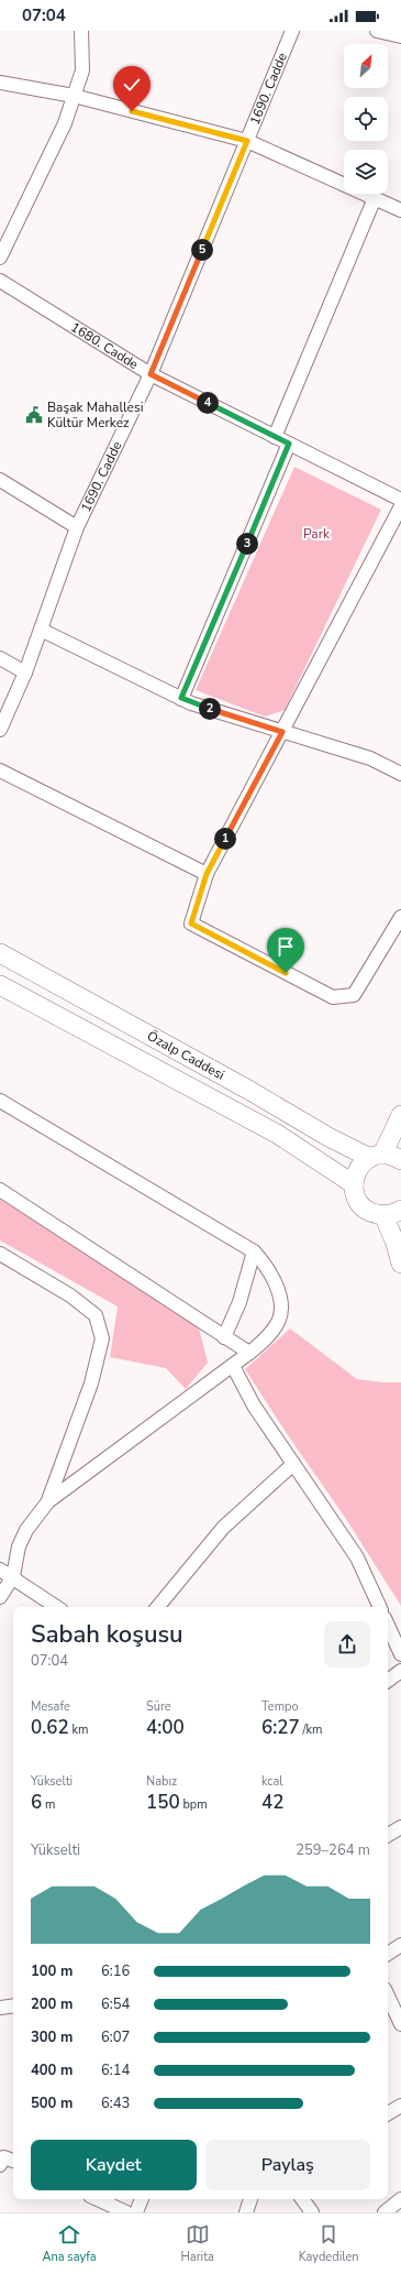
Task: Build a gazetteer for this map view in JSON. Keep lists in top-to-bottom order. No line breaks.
{"streets":{"main road":["Özalp Caddesi"],"street":["1690. Cadde","1680. Cadde"]},"crossings":[["1690. Cadde","1680. Cadde"]],"parks":["Park"],"places":{"public building":["Başak Mahallesi Kültür Merkez"]},"north":"top right","page":{"status":"07:04","pins":["5","4","3","2","1"],"heading":["Sabah koşusu","07:04"],"stats":[["Mesafe","0.62 km"],["Süre","4:00"],["Tempo","6:27 /km"],["Yükselti","6 m"],["Nabız","150 bpm"],["kcal","42"]],"chart":["Yükselti","259–264 m"],"list":[{"name":"100 m","note":"6:16"},{"name":"200 m","note":"6:54"},{"name":"300 m","note":"6:07"},{"name":"400 m","note":"6:14"},{"name":"500 m","note":"6:43"}],"buttons":["Kaydet","Paylaş"],"tabs":["Ana sayfa","Harita","Kaydedilen"]}}
